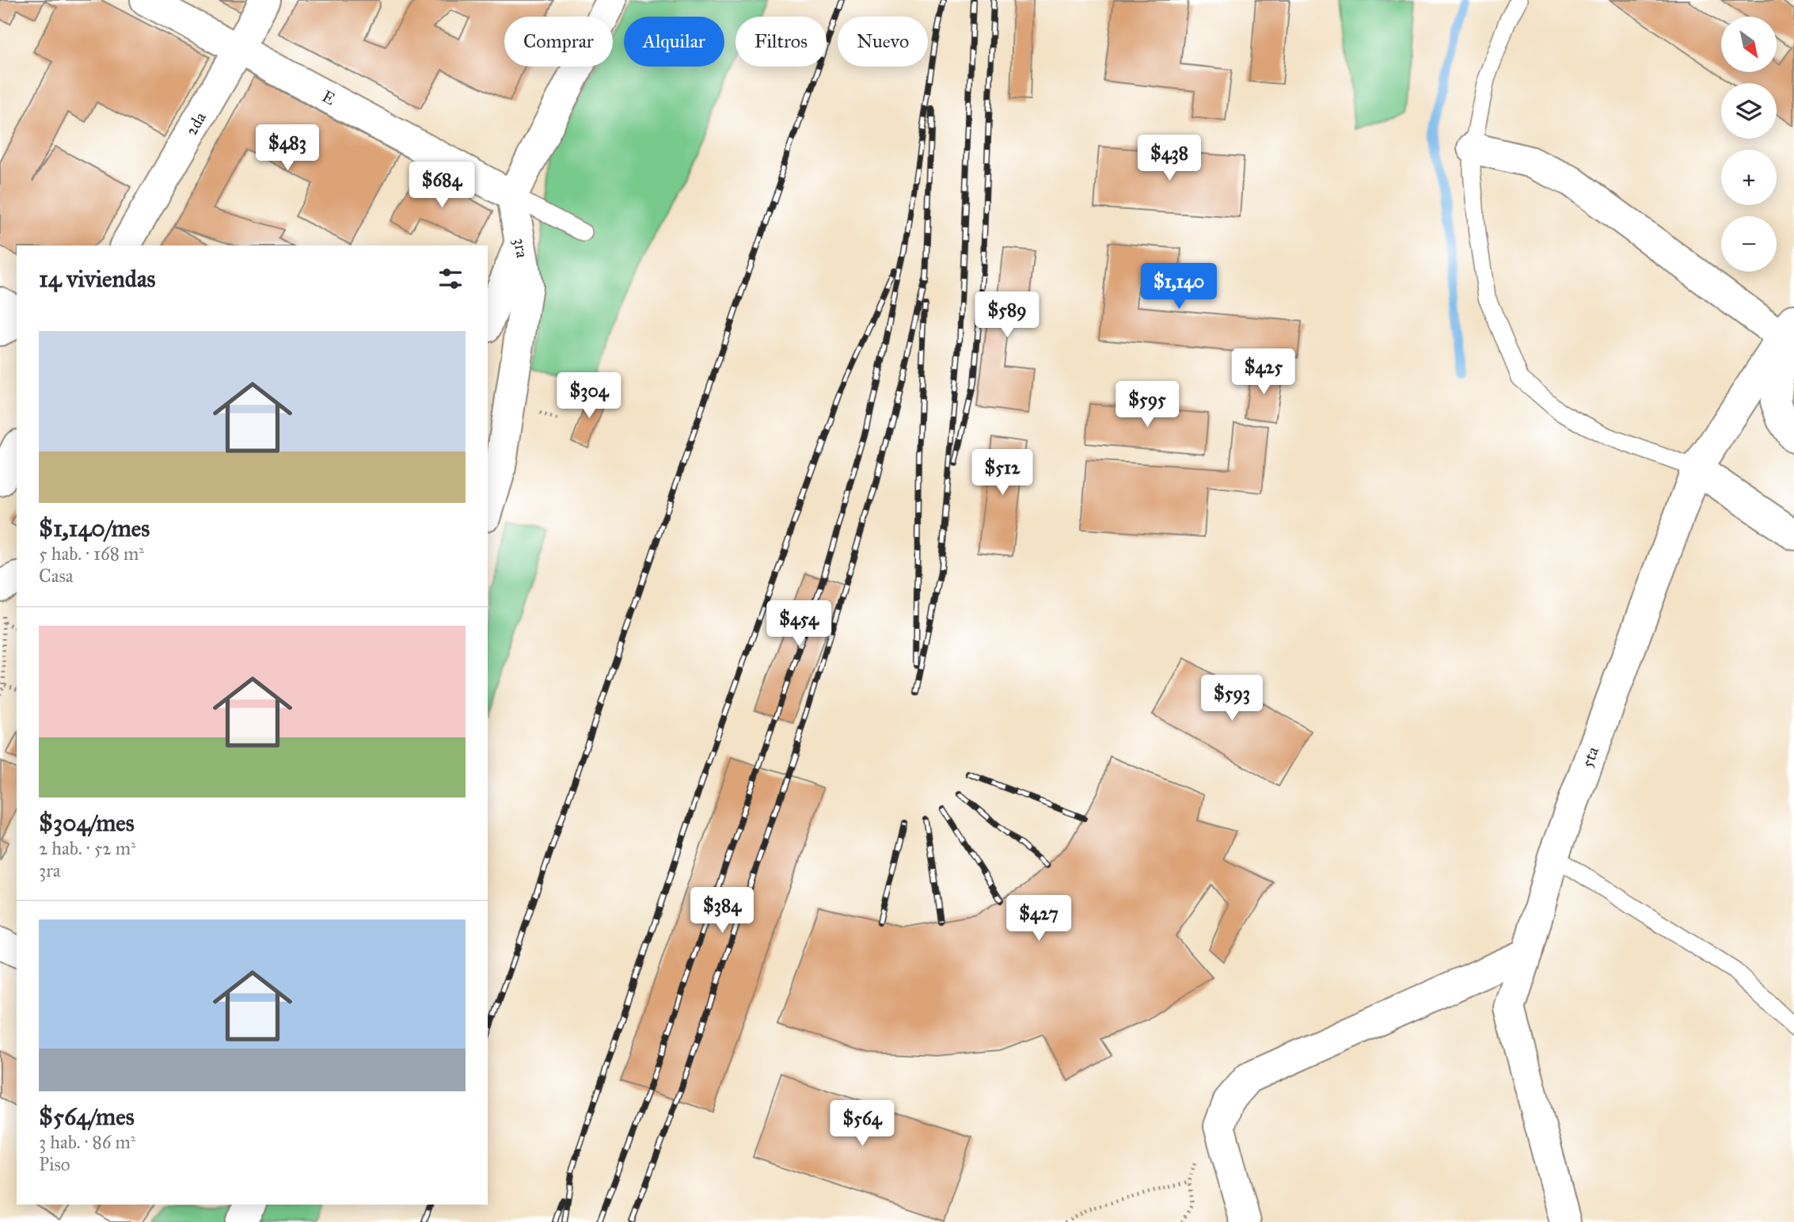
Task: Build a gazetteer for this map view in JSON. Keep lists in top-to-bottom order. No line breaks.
{"streets":{"street":["E","2da","3ra","5ta"]},"crossings":[["E","2da"],["E","3ra"]],"north":"bottom right","page":{"map_buttons":["+","−"],"chip":["Comprar","Alquilar","Filtros","Nuevo"],"price":["$483","$438","$684","$1,140","$589","$425","$304","$595","$512","$454","$593","$384","$427","$564"],"heading":"14 viviendas","list":[{"name":"$1,140/mes","note":"5 hab. · 168 m² · Casa"},{"name":"$304/mes","note":"2 hab. · 52 m² · 3ra"},{"name":"$564/mes","note":"3 hab. · 86 m² · Piso"}]}}
